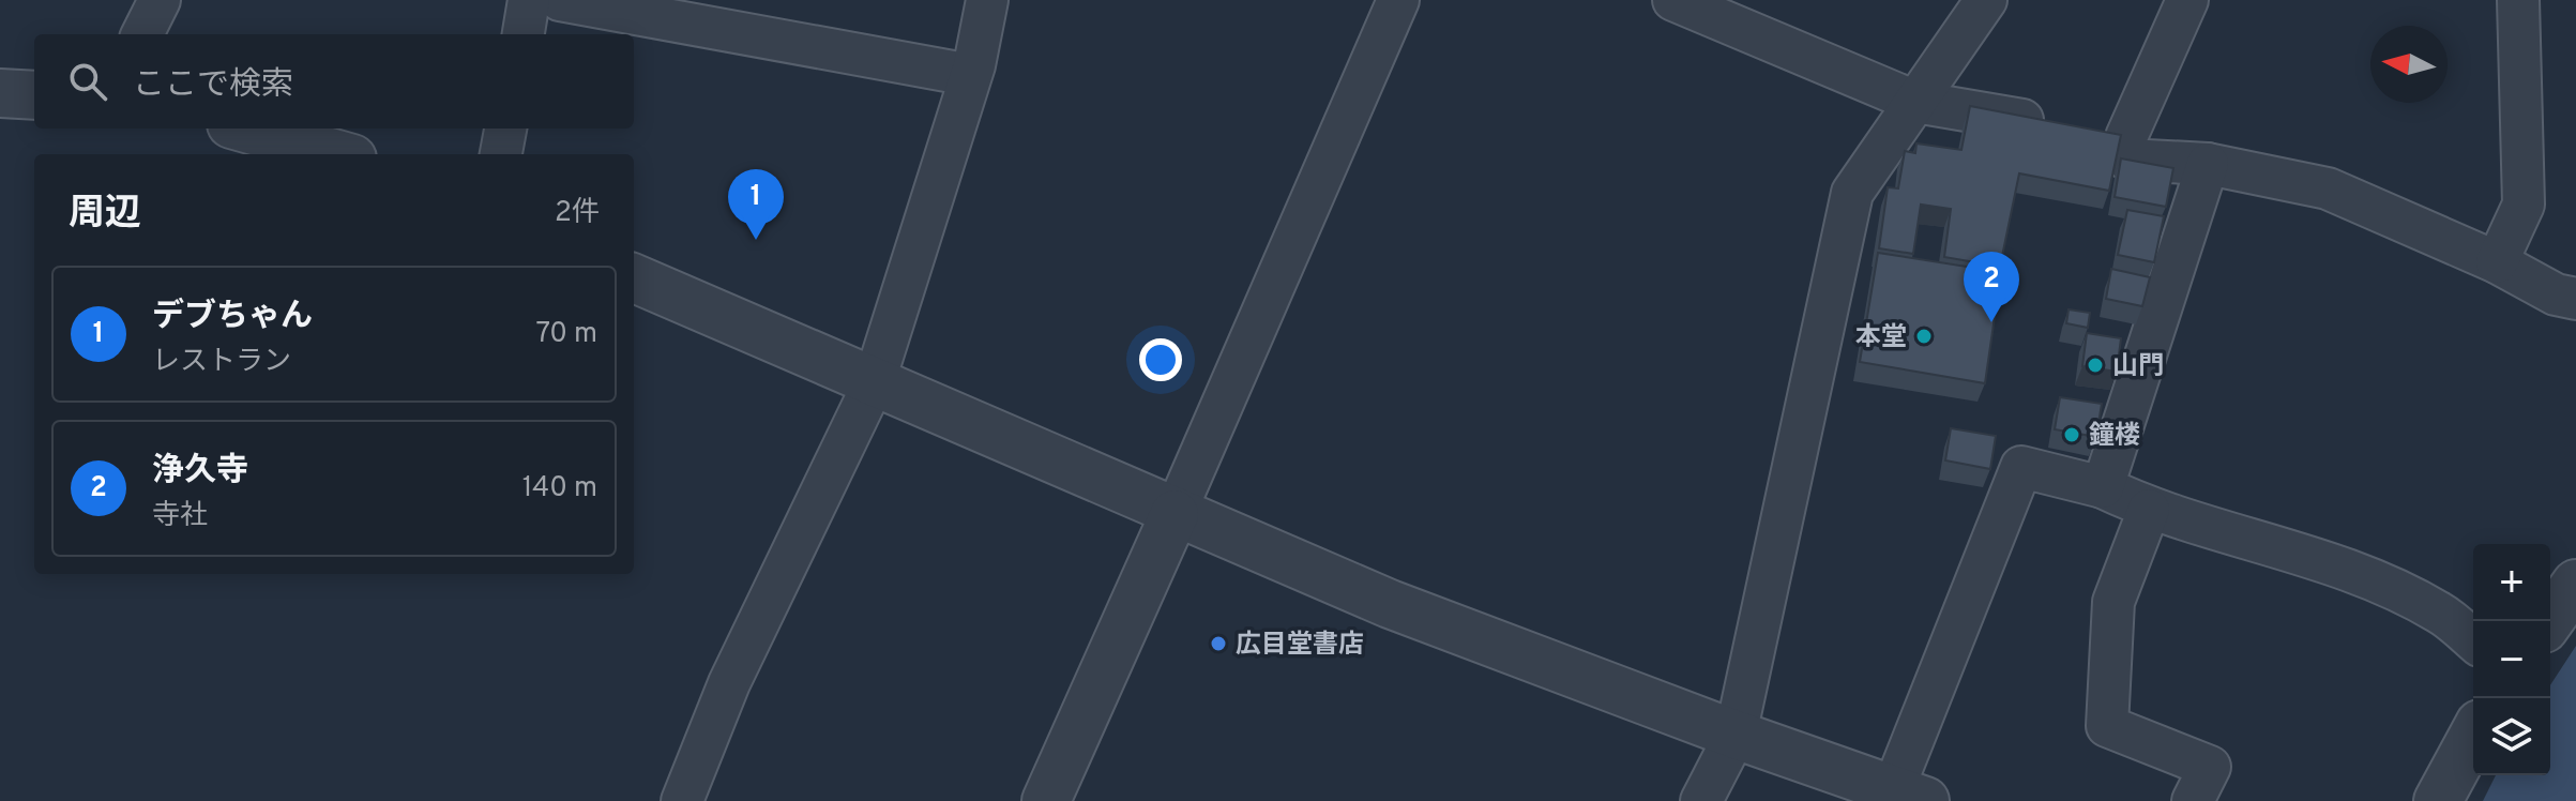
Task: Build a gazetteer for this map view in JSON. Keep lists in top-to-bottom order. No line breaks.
{"places":["本堂","山門","鐘楼","広目堂書店"],"north":"left","page":{"search":"ここで検索","heading":["周辺","2件"],"pins":["1","2"],"list":[{"mark":"1","name":"デブちゃん","note":"レストラン","value":"70 m"},{"mark":"2","name":"浄久寺","note":"寺社","value":"140 m"}],"map_buttons":["+","−"]}}
